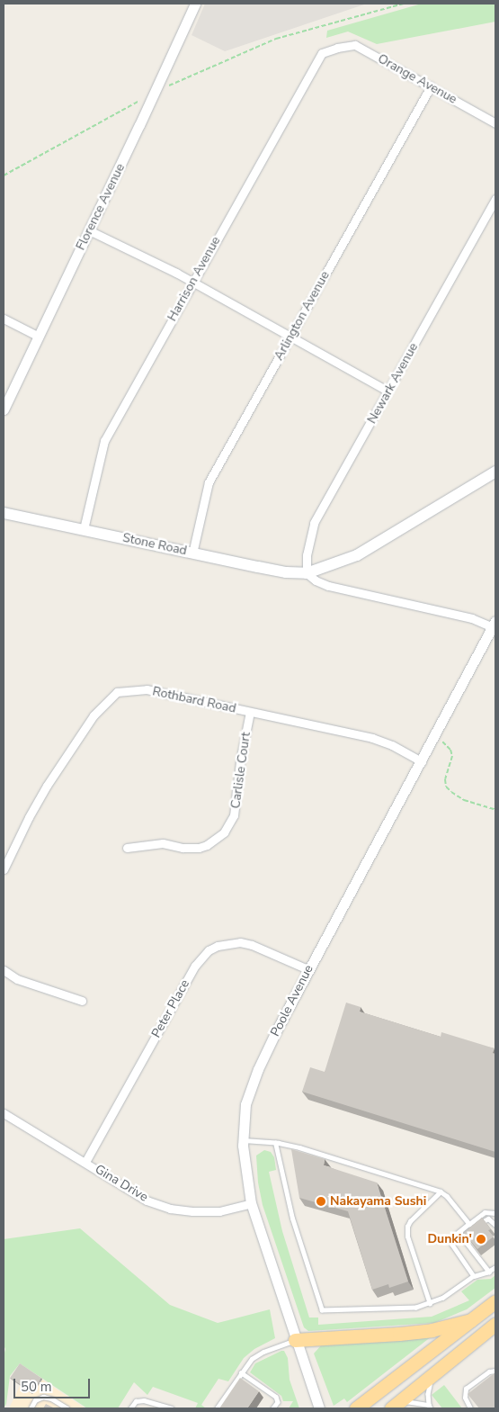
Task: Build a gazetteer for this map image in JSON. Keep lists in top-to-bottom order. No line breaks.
{"streets":{"main road":["Stone Road"],"street":["Orange Avenue","Florence Avenue","Harrison Avenue","Arlington Avenue","Newark Avenue","Rothbard Road","Carlisle Court","Poole Avenue","Peter Place","Gina Drive"]},"crossings":[["Orange Avenue","Harrison Avenue"],["Orange Avenue","Arlington Avenue"],["Harrison Avenue","Stone Road"],["Arlington Avenue","Stone Road"],["Newark Avenue","Stone Road"],["Stone Road","Poole Avenue"],["Rothbard Road","Carlisle Court"],["Rothbard Road","Poole Avenue"],["Poole Avenue","Peter Place"],["Poole Avenue","Gina Drive"],["Peter Place","Gina Drive"]],"places":["Nakayama Sushi","Dunkin'"],"scale_bar":"50 m"}
